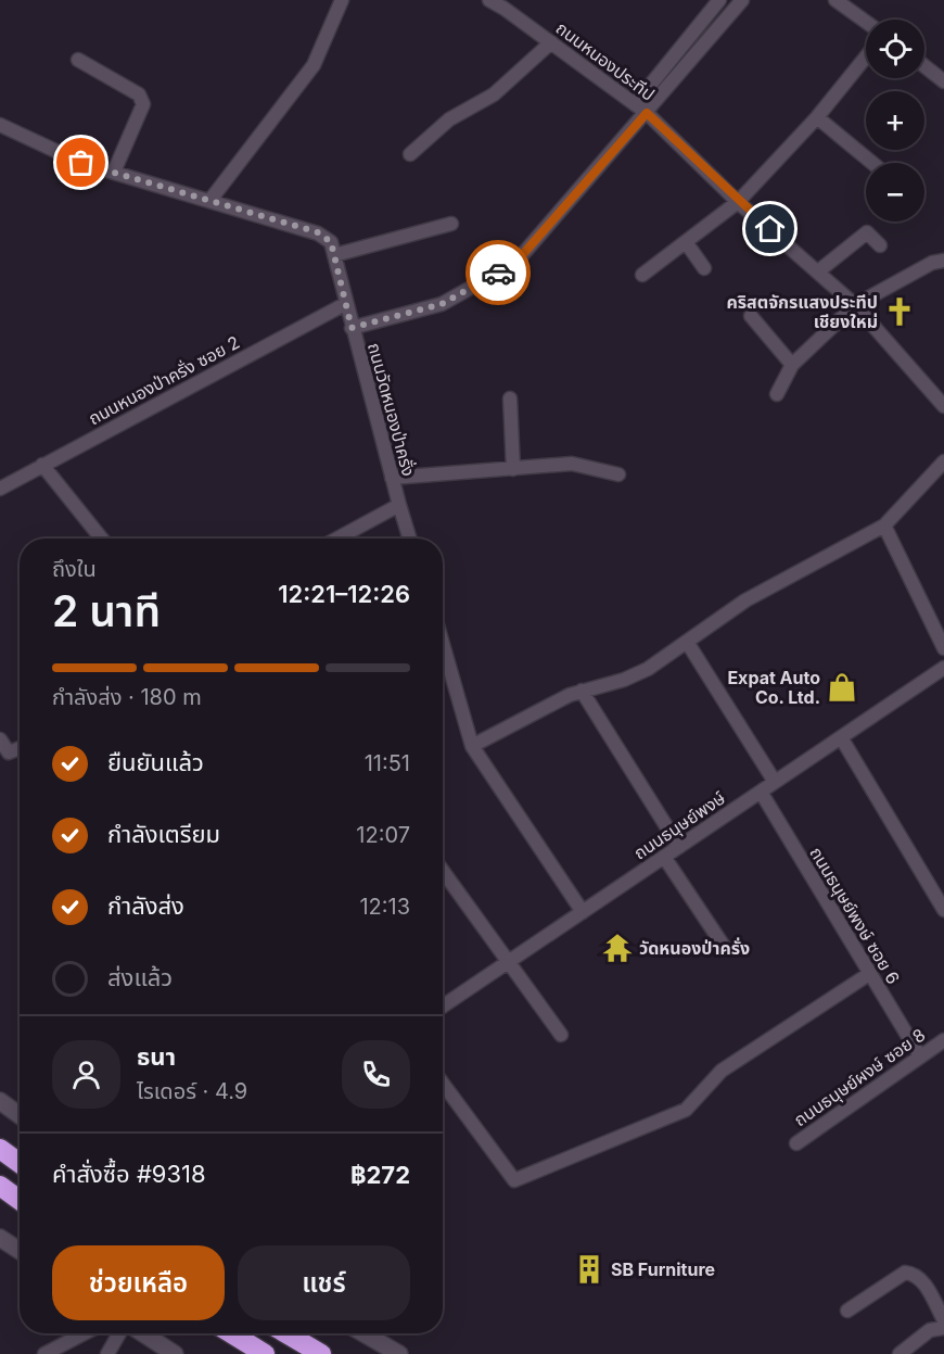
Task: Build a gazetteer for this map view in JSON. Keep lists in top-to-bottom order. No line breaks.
{"streets":{"street":["ถนนหนองประทีป","ถนนหนองป่าครั่ง ซอย 2","ถนนวัดหนองป่าครั่ง","ถนนธนุษย์พงษ์","ถนนธนุษย์พงษ์ ซอย 6","ถนนธนุษย์ผงษ์ ซอย 8"]},"crossings":[["ถนนหนองป่าครั่ง ซอย 2","ถนนวัดหนองป่าครั่ง"],["ถนนธนุษย์พงษ์","ถนนธนุษย์พงษ์ ซอย 6"],["ถนนธนุษย์พงษ์ ซอย 6","ถนนธนุษย์ผงษ์ ซอย 8"]],"places":{"church":["คริสตจักรแสงประทีป เชียงใหม่"],"shop":["Expat Auto Co. Ltd."],"temple":["วัดหนองป่าครั่ง"],"building":["SB Furniture"]},"page":{"map_buttons":["+","−"],"heading":["2 นาที","ถึงใน","12:21–12:26"],"panel":["ธนา","ไรเดอร์ · 4.9","คำสั่งซื้อ #9318","฿272"],"bar":"กำลังส่ง · 180 m","list":[["ยืนยันแล้ว","11:51"],["กำลังเตรียม","12:07"],["กำลังส่ง","12:13"],"ส่งแล้ว"],"buttons":["ช่วยเหลือ","แชร์"]}}
